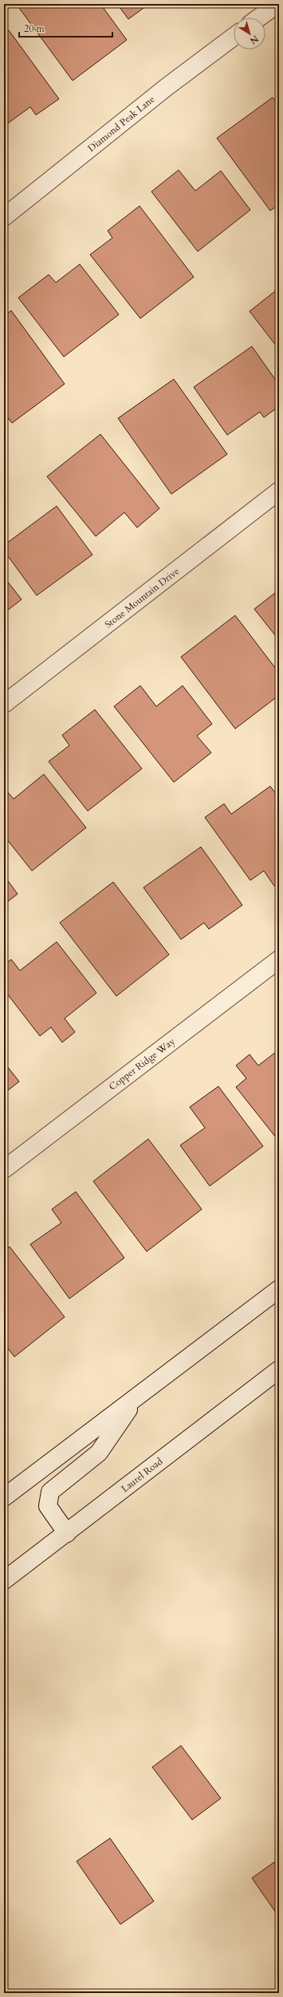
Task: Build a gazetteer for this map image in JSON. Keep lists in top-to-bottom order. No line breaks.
{"streets":{"street":["Diamond Peak Lane","Stone Mountain Drive","Copper Ridge Way","Laurel Road"]},"scale_bar":"20 m","north":"bottom right"}
